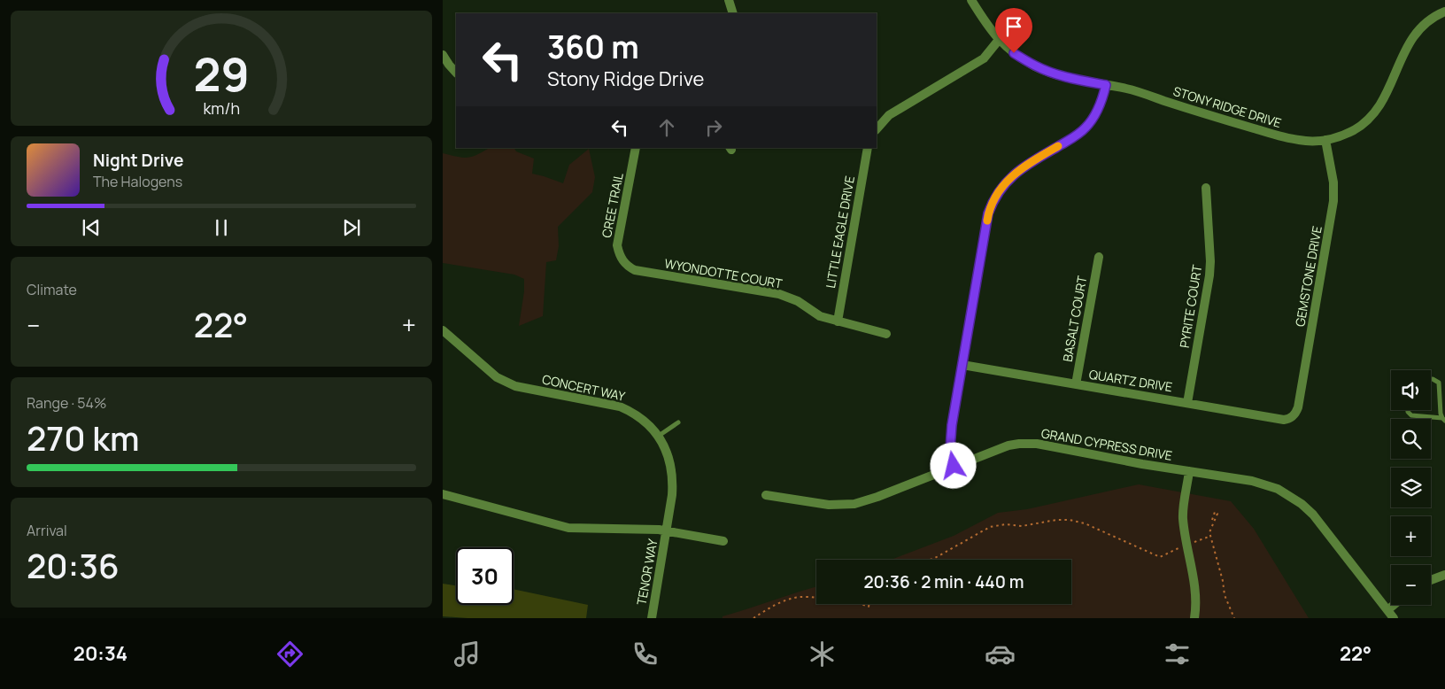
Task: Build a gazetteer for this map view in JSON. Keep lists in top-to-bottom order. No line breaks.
{"streets":{"street":["STONY RIDGE DRIVE","CREE TRAIL","LITTLE EAGLE DRIVE","WYONDOTTE COURT","GEMSTONE DRIVE","PYRITE COURT","BASALT COURT","QUARTZ DRIVE","CONCERT WAY","GRAND CYPRESS DRIVE","TENOR WAY"]},"crossings":[["STONY RIDGE DRIVE","GEMSTONE DRIVE"],["CREE TRAIL","WYONDOTTE COURT"],["LITTLE EAGLE DRIVE","WYONDOTTE COURT"],["GEMSTONE DRIVE","QUARTZ DRIVE"],["PYRITE COURT","QUARTZ DRIVE"],["BASALT COURT","QUARTZ DRIVE"],["CONCERT WAY","TENOR WAY"]],"page":{"turn":["360 m","Stony Ridge Drive"],"song":["Night Drive","The Halogens"],"tile":["Climate",["Range · 54%","270 km"],["Arrival","20:36"]],"heat":["−","22°","+"],"map_buttons":["+","−"],"limit":"30","trip":"20:36 · 2 min · 440 m","tabs":["20:34","22°"],"gauge":["29","km/h"]}}
